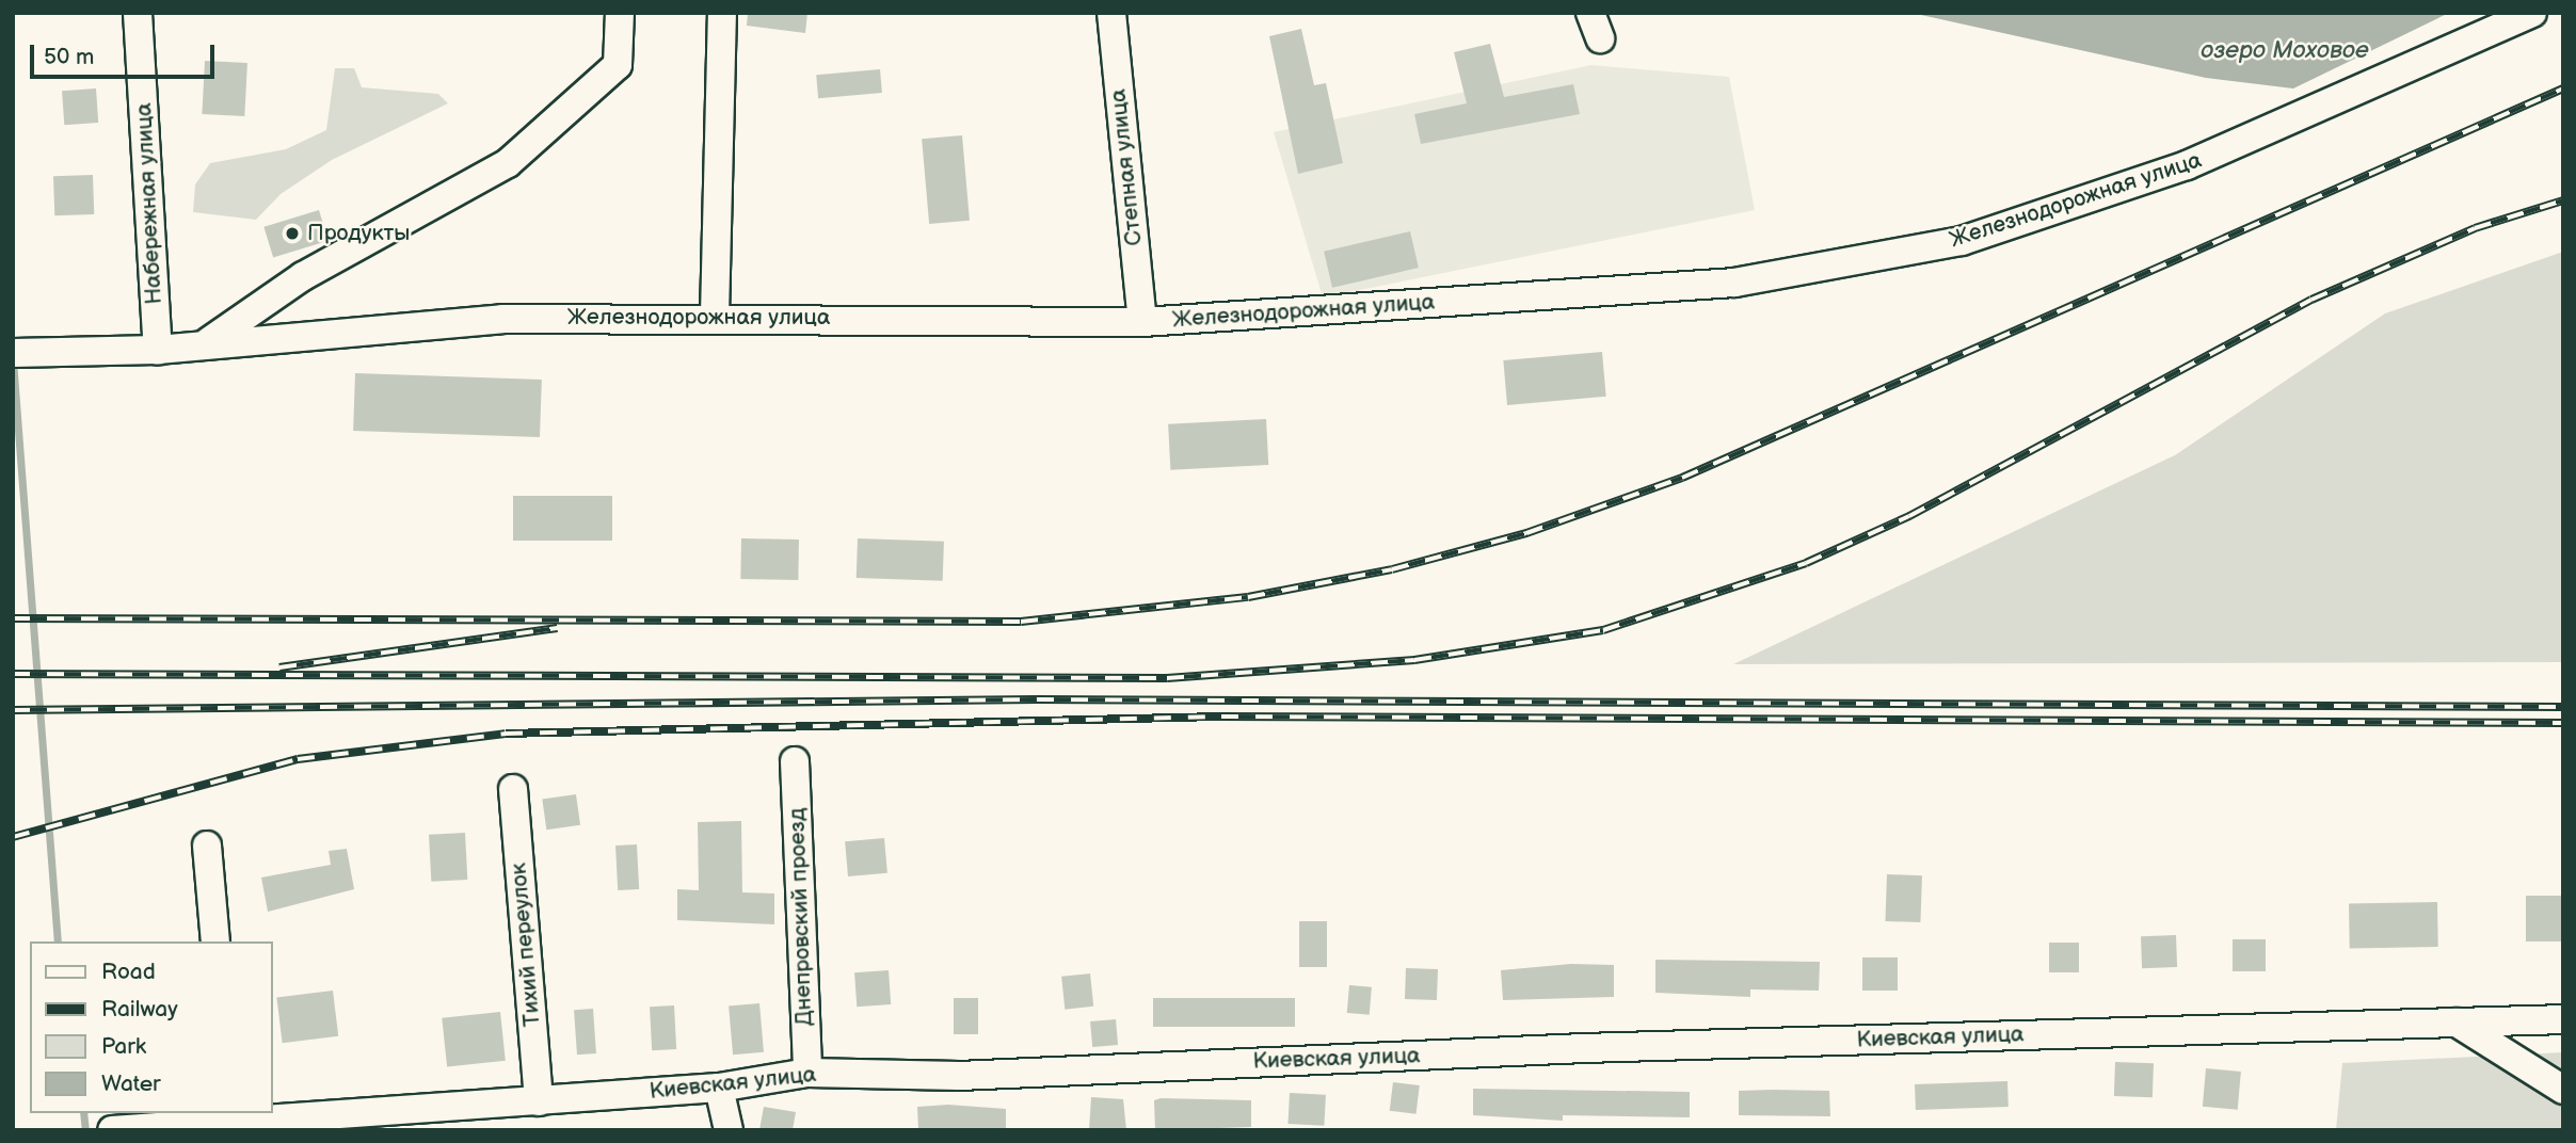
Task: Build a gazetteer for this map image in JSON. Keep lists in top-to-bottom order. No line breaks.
{"streets":{"street":["Степная улица","Железнодорожная улица","Набережная улица","Днепровский проезд","Тихий переулок","Киевская улица"]},"crossings":[["Степная улица","Железнодорожная улица"],["Железнодорожная улица","Набережная улица"],["Днепровский проезд","Киевская улица"],["Тихий переулок","Киевская улица"]],"water":["озеро Моховое"],"places":["Продукты"],"legend":["Road","Railway","Park","Water"],"scale_bar":"50 m"}
